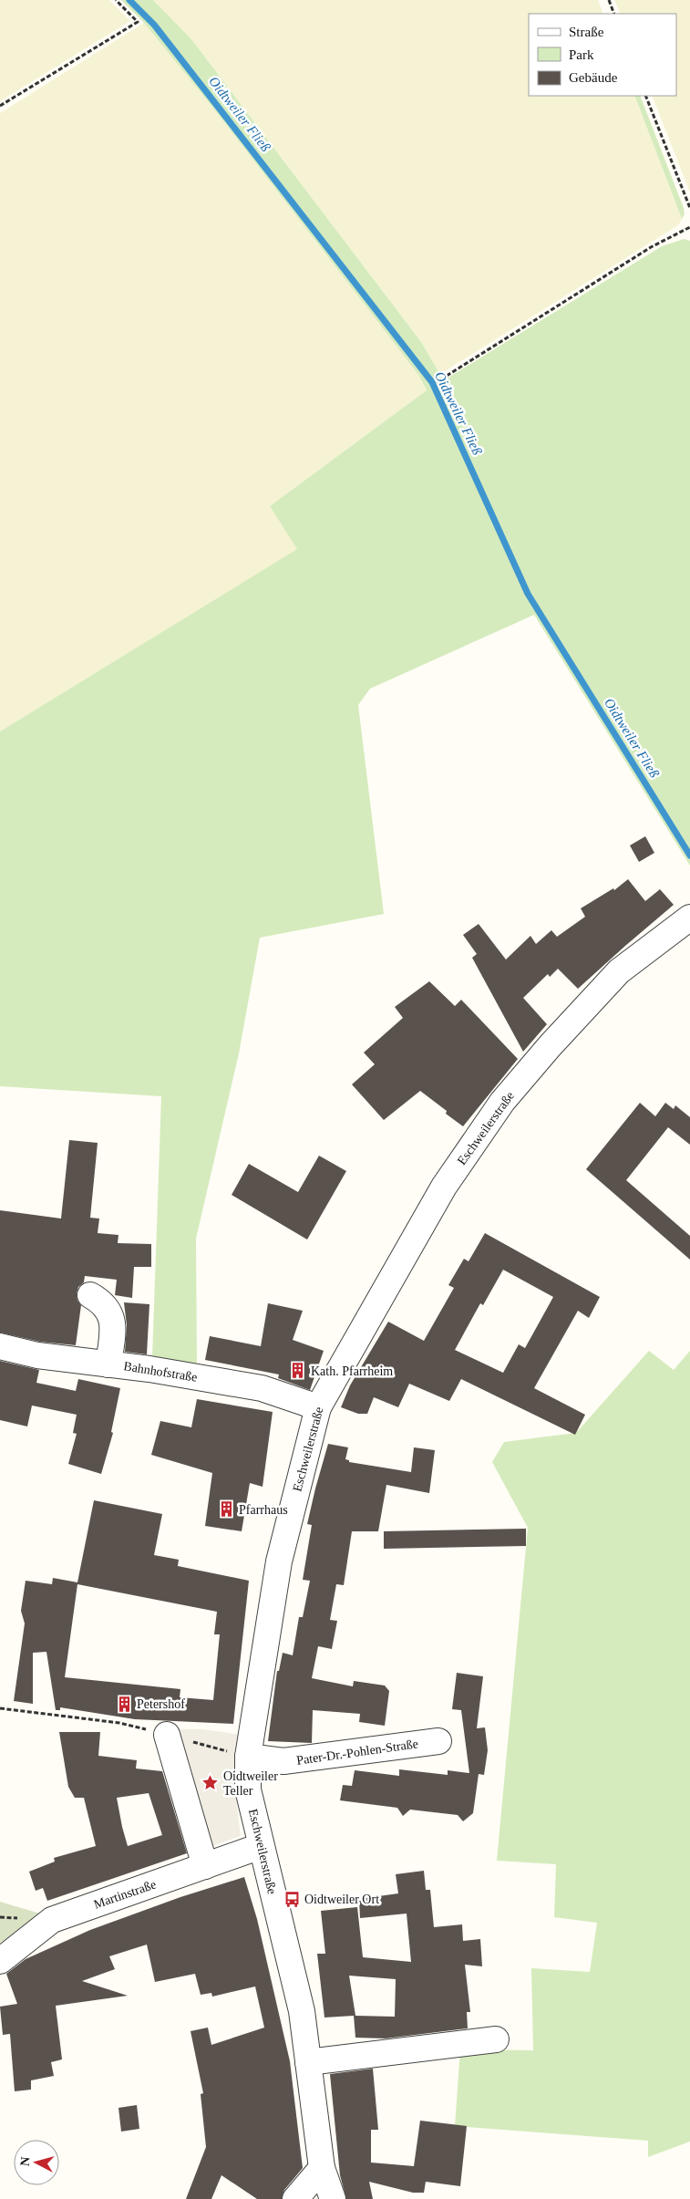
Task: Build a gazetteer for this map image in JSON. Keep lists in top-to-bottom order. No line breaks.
{"streets":{"street":["Eschweilerstraße","Bahnhofstraße","Pater-Dr.-Pohlen-Straße","Martinstraße"]},"crossings":[["Eschweilerstraße","Bahnhofstraße"],["Eschweilerstraße","Pater-Dr.-Pohlen-Straße"],["Eschweilerstraße","Martinstraße"]],"water":["Oidtweiler Fließ"],"places":{"building":["Kath. Pfarrheim","Pfarrhaus","Petershof"],"place":["Oidtweiler Teller"],"bus stop":["Oidtweiler Ort"]},"legend":["Straße","Park","Gebäude"],"north":"left"}
